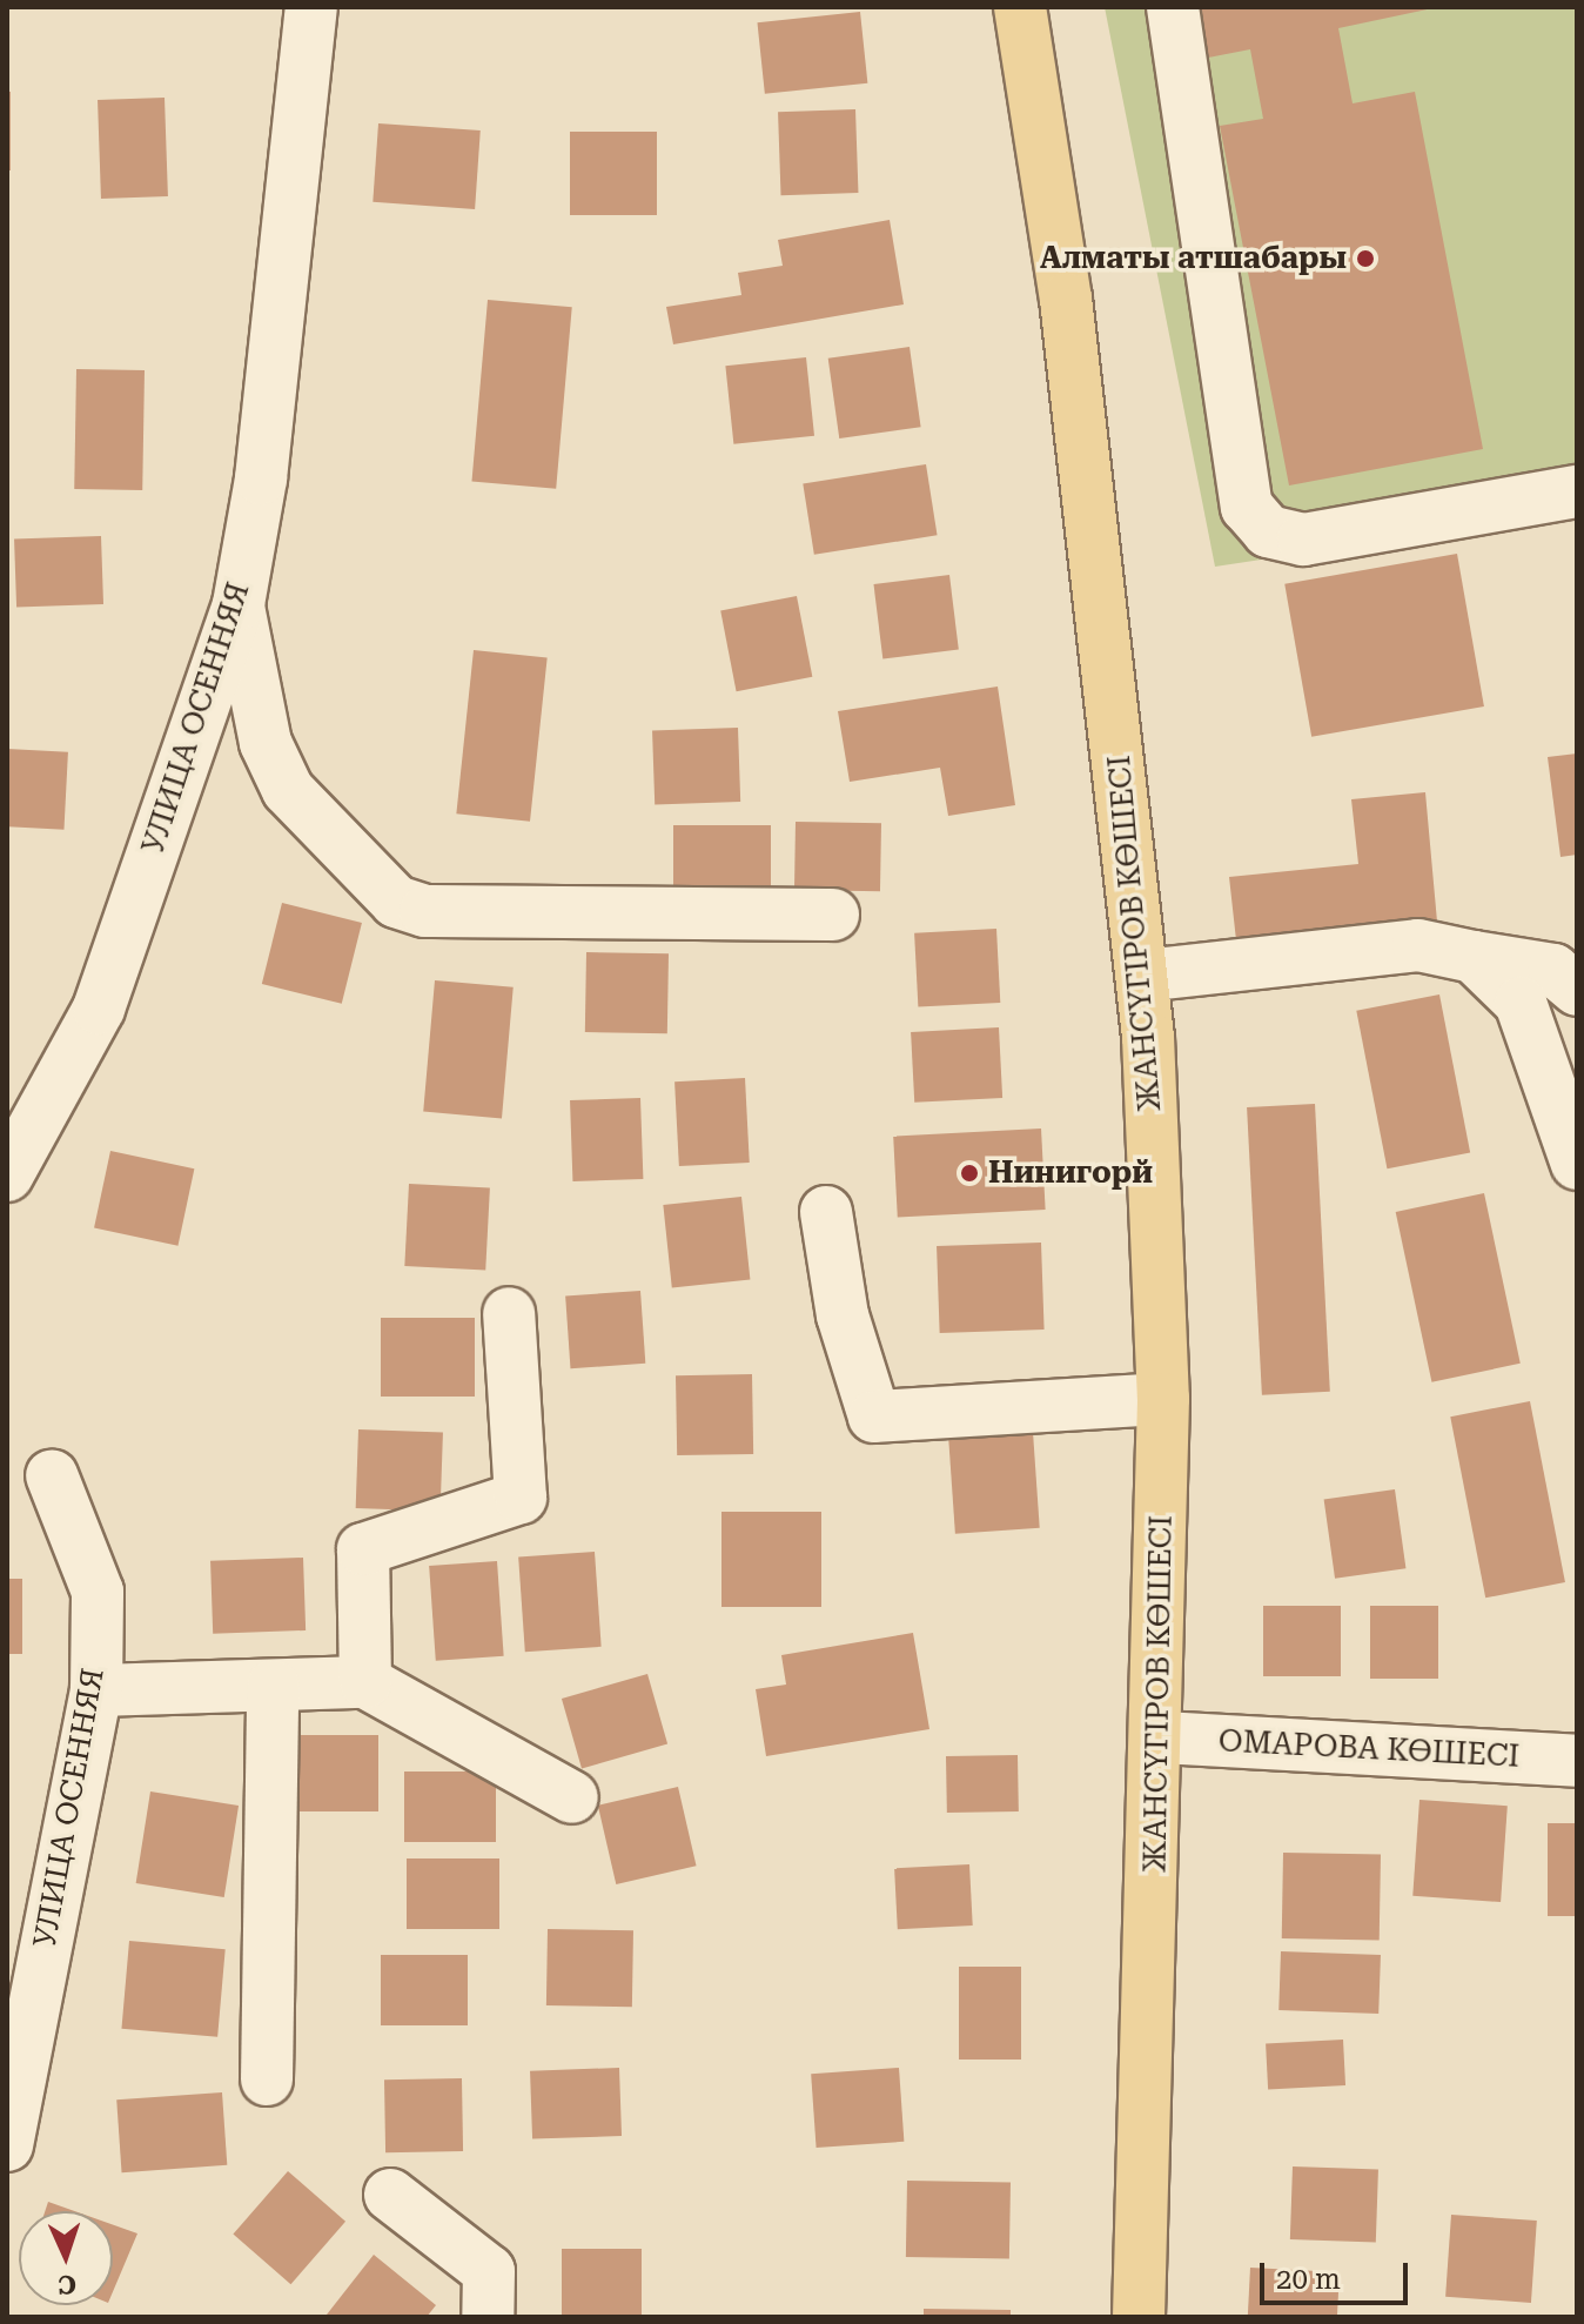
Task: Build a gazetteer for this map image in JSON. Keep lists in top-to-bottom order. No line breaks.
{"streets":{"main road":["ЖАНСҮГІРОВ КӨШЕСІ"],"street":["УЛИЦА ОСЕННЯЯ","ОМАРОВА КӨШЕСІ"]},"crossings":[["ЖАНСҮГІРОВ КӨШЕСІ","ОМАРОВА КӨШЕСІ"]],"places":["Алматы атшабары","Нинигорй"],"scale_bar":"20 m","north":"bottom"}
